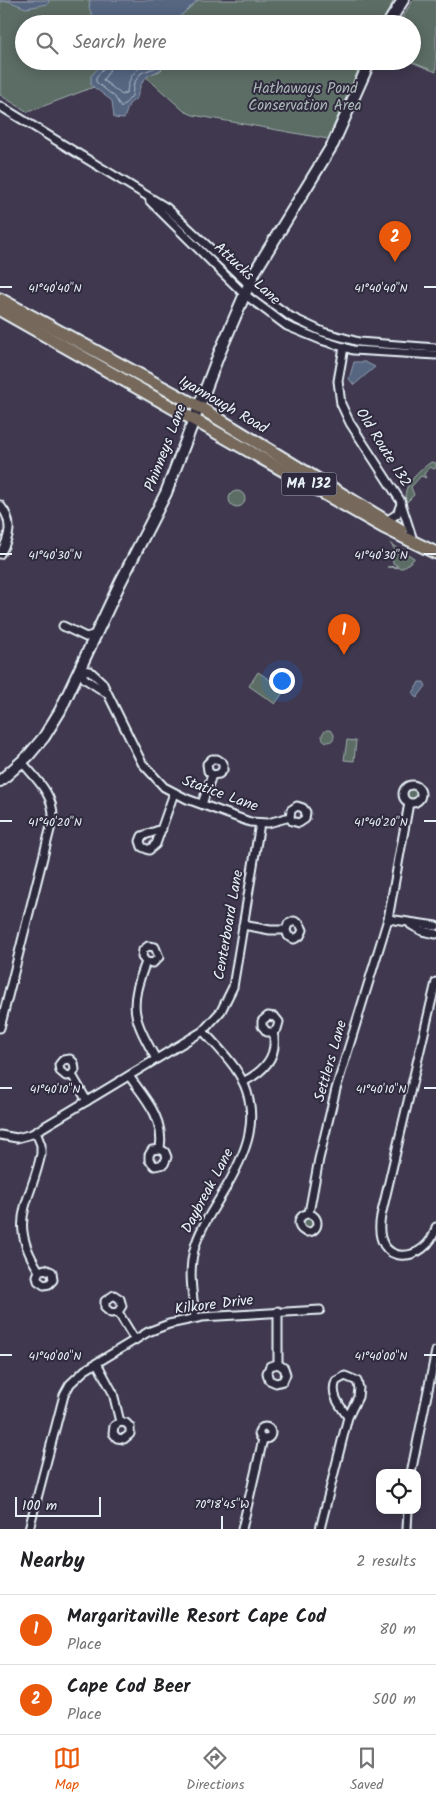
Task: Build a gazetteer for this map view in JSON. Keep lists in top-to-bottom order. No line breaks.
{"streets":{"main road":["Iyannough Road","Phinneys Lane","MA 132"],"street":["Attucks Lane","Old Route 132","Statice Lane","Centerboard Lane","Settlers Lane","Daybreak Lane","Kilkore Drive"]},"crossings":[["Attucks Lane","Phinneys Lane"],["Attucks Lane","Old Route 132"],["Iyannough Road","Phinneys Lane"],["Iyannough Road","Old Route 132"],["Phinneys Lane","Statice Lane"],["Statice Lane","Centerboard Lane"],["Centerboard Lane","Daybreak Lane"],["Daybreak Lane","Kilkore Drive"]],"parks":["Hathaways Pond Conservation Area"],"scale_bar":"100 m","page":{"search":"Search here","pins":["2","1"],"scale":"100 m","heading":["Nearby","2 results"],"list":[{"mark":"1","name":"Margaritaville Resort Cape Cod","note":"Place","value":"80 m"},{"mark":"2","name":"Cape Cod Beer","note":"Place","value":"500 m"}],"nav":["Map","Directions","Saved"]},"coordinates":["41°40'40\"N","41°40'30\"N","41°40'20\"N","41°40'10\"N","41°40'00\"N","70°18'45\"W"]}
